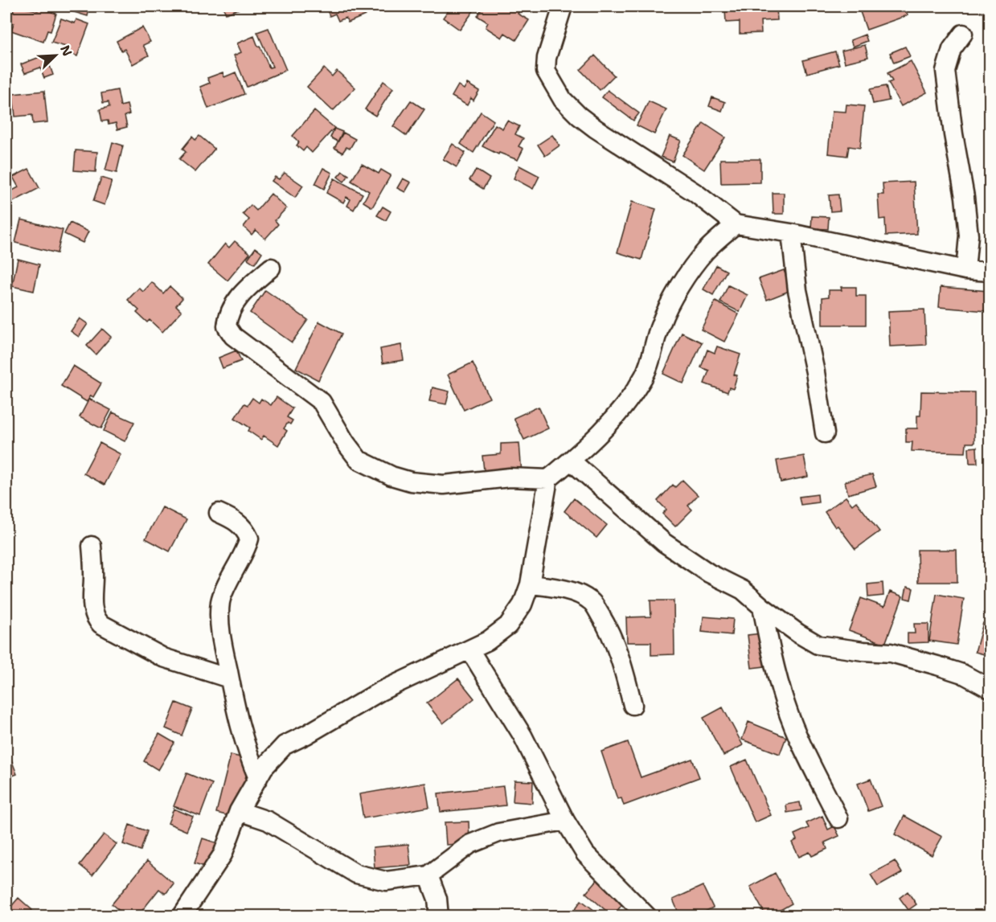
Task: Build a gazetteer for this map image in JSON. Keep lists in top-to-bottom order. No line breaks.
{"north":"top right"}
